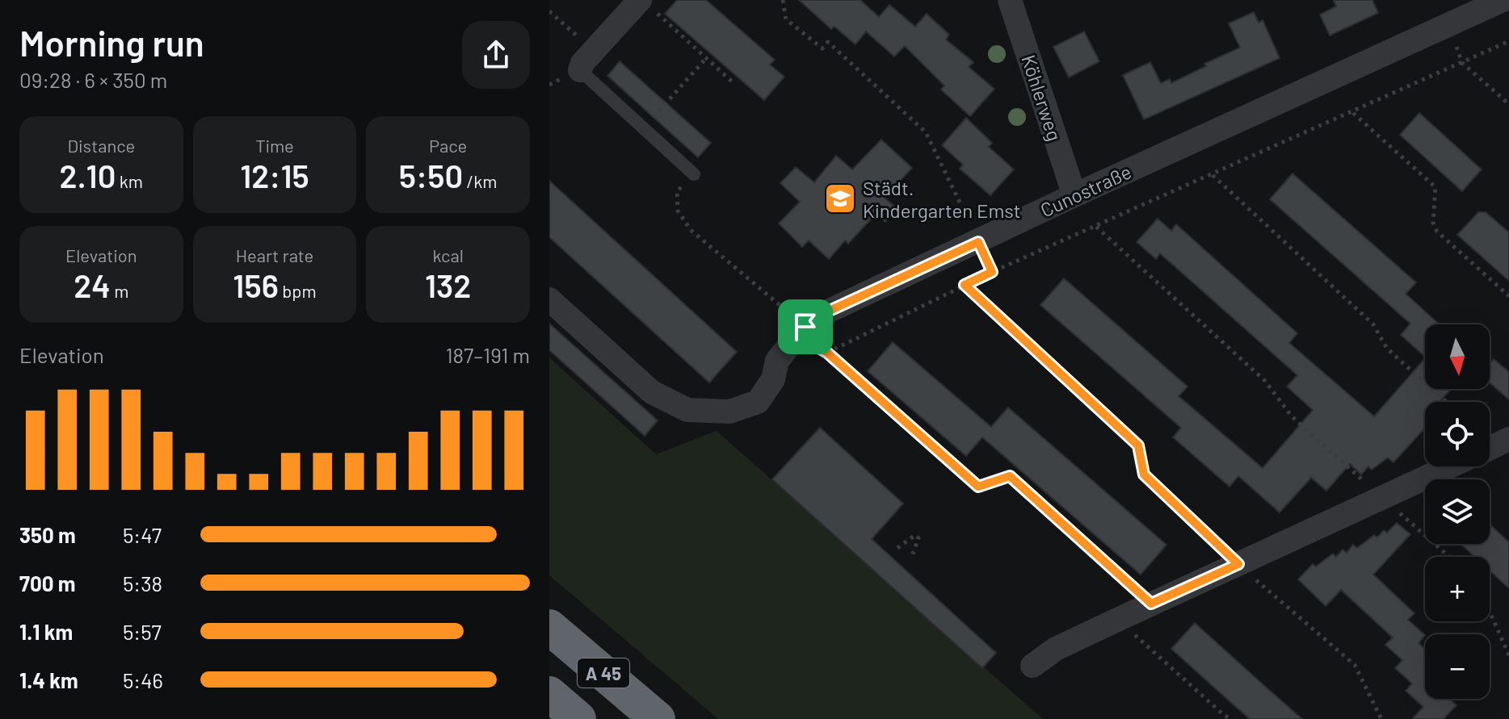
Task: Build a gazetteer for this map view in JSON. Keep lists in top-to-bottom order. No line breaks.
{"streets":{"highway":["A 45"],"street":["Köhlerweg","Cunostraße"]},"crossings":[["Köhlerweg","Cunostraße"]],"places":{"school or university":["Städt. Kindergarten Emst"]},"north":"bottom","page":{"heading":["Morning run","09:28 · 6 × 350 m"],"stats":[["Distance","2.10 km"],["Time","12:15"],["Pace","5:50 /km"],["Elevation","24 m"],["Heart rate","156 bpm"],["kcal","132"]],"map_buttons":["+","−"],"chart":["Elevation","187–191 m"],"list":[{"name":"350 m","note":"5:47"},{"name":"700 m","note":"5:38"},{"name":"1.1 km","note":"5:57"},{"name":"1.4 km","note":"5:46"}]}}
